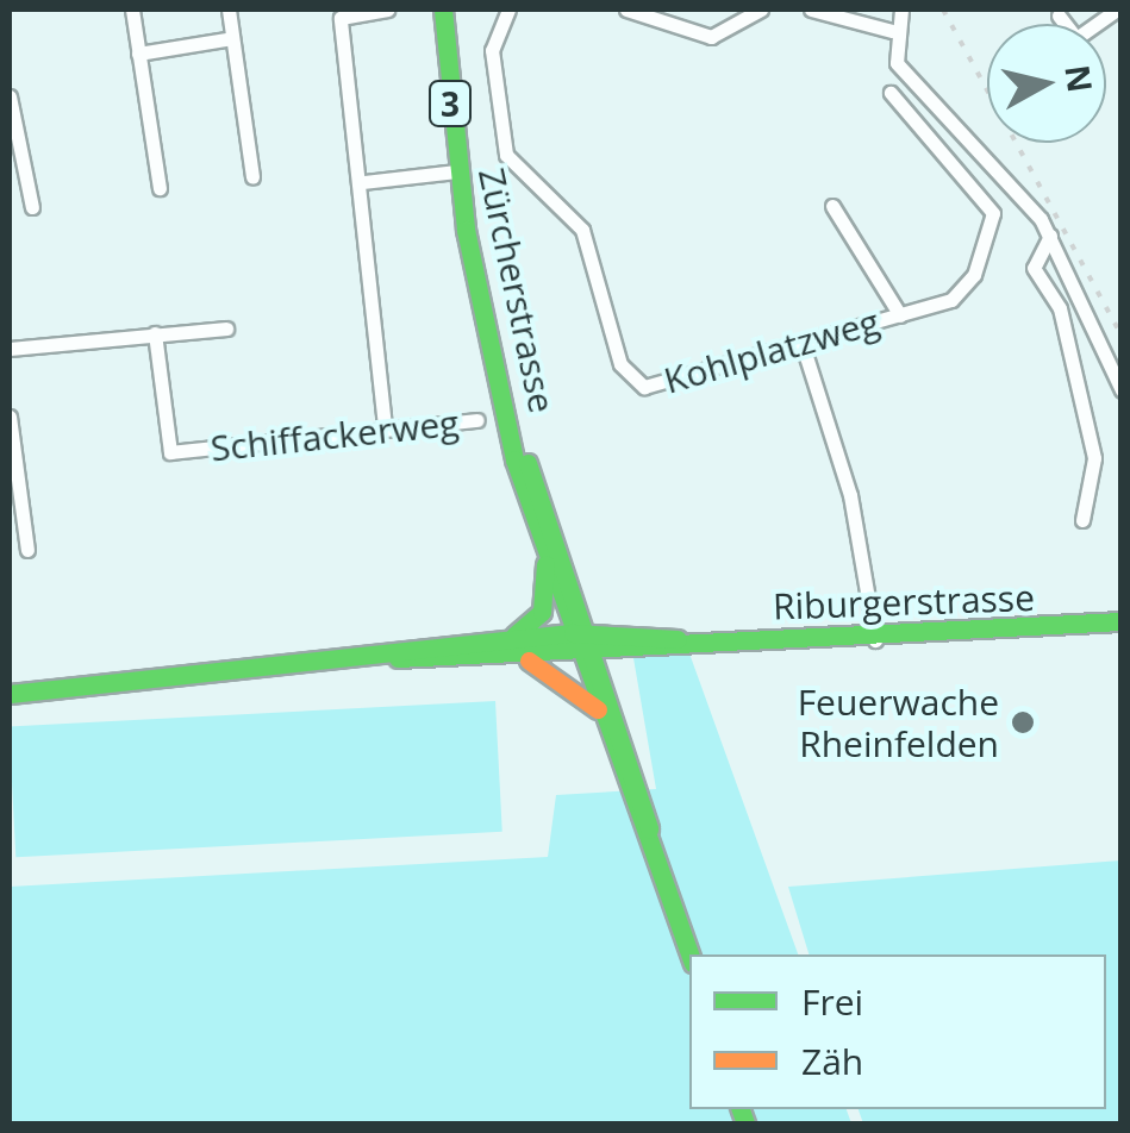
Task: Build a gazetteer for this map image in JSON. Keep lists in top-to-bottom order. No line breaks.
{"streets":{"main road":["3","Zürcherstrasse","Riburgerstrasse"],"street":["Kohlplatzweg","Schiffackerweg"]},"crossings":[["Zürcherstrasse","Riburgerstrasse"]],"places":["Feuerwache Rheinfelden"],"legend":["Frei","Zäh"],"north":"right"}
